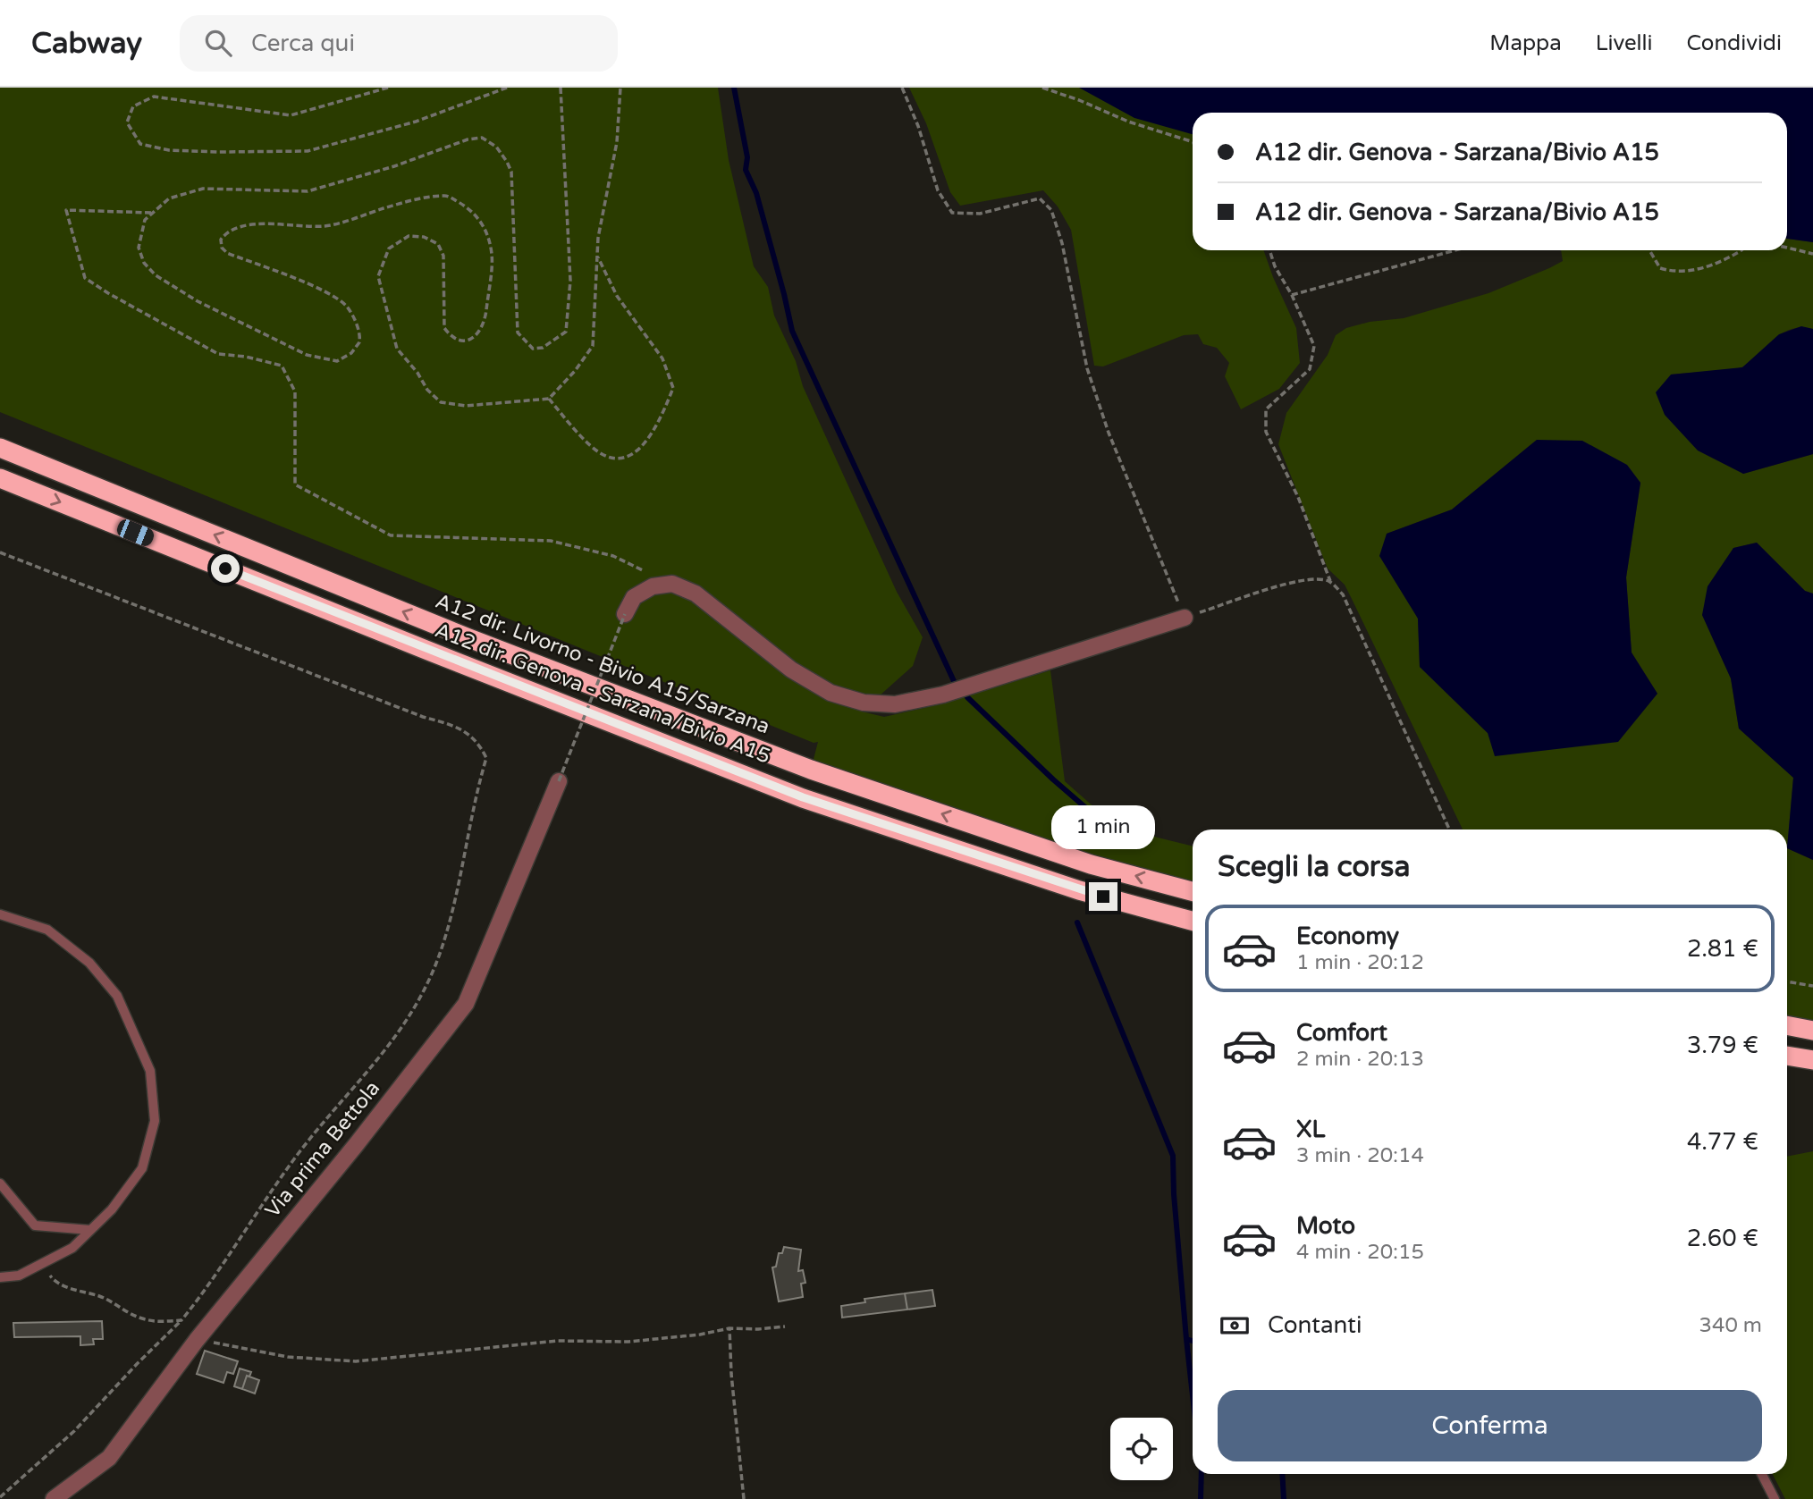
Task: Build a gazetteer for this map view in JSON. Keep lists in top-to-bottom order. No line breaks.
{"streets":{"highway":["A12 dir. Livorno - Bivio A15/Sarzana","A12 dir. Genova - Sarzana/Bivio A15"],"street":["Via prima Bettola"]},"one_way":["A12 dir. Livorno - Bivio A15/Sarzana","A12 dir. Genova - Sarzana/Bivio A15"],"page":{"header":"Cabway","search":"Cerca qui","nav":["Mappa","Livelli","Condividi"],"banner":["A12 dir. Genova - Sarzana/Bivio A15","A12 dir. Genova - Sarzana/Bivio A15"],"bubble":"1 min","heading":"Scegli la corsa","list":[{"name":"Economy","note":"1 min · 20:12","value":"2.81 €"},{"name":"Comfort","note":"2 min · 20:13","value":"3.79 €"},{"name":"XL","note":"3 min · 20:14","value":"4.77 €"},{"name":"Moto","note":"4 min · 20:15","value":"2.60 €"}],"pay":["Contanti","340 m"],"buttons":"Conferma"}}
